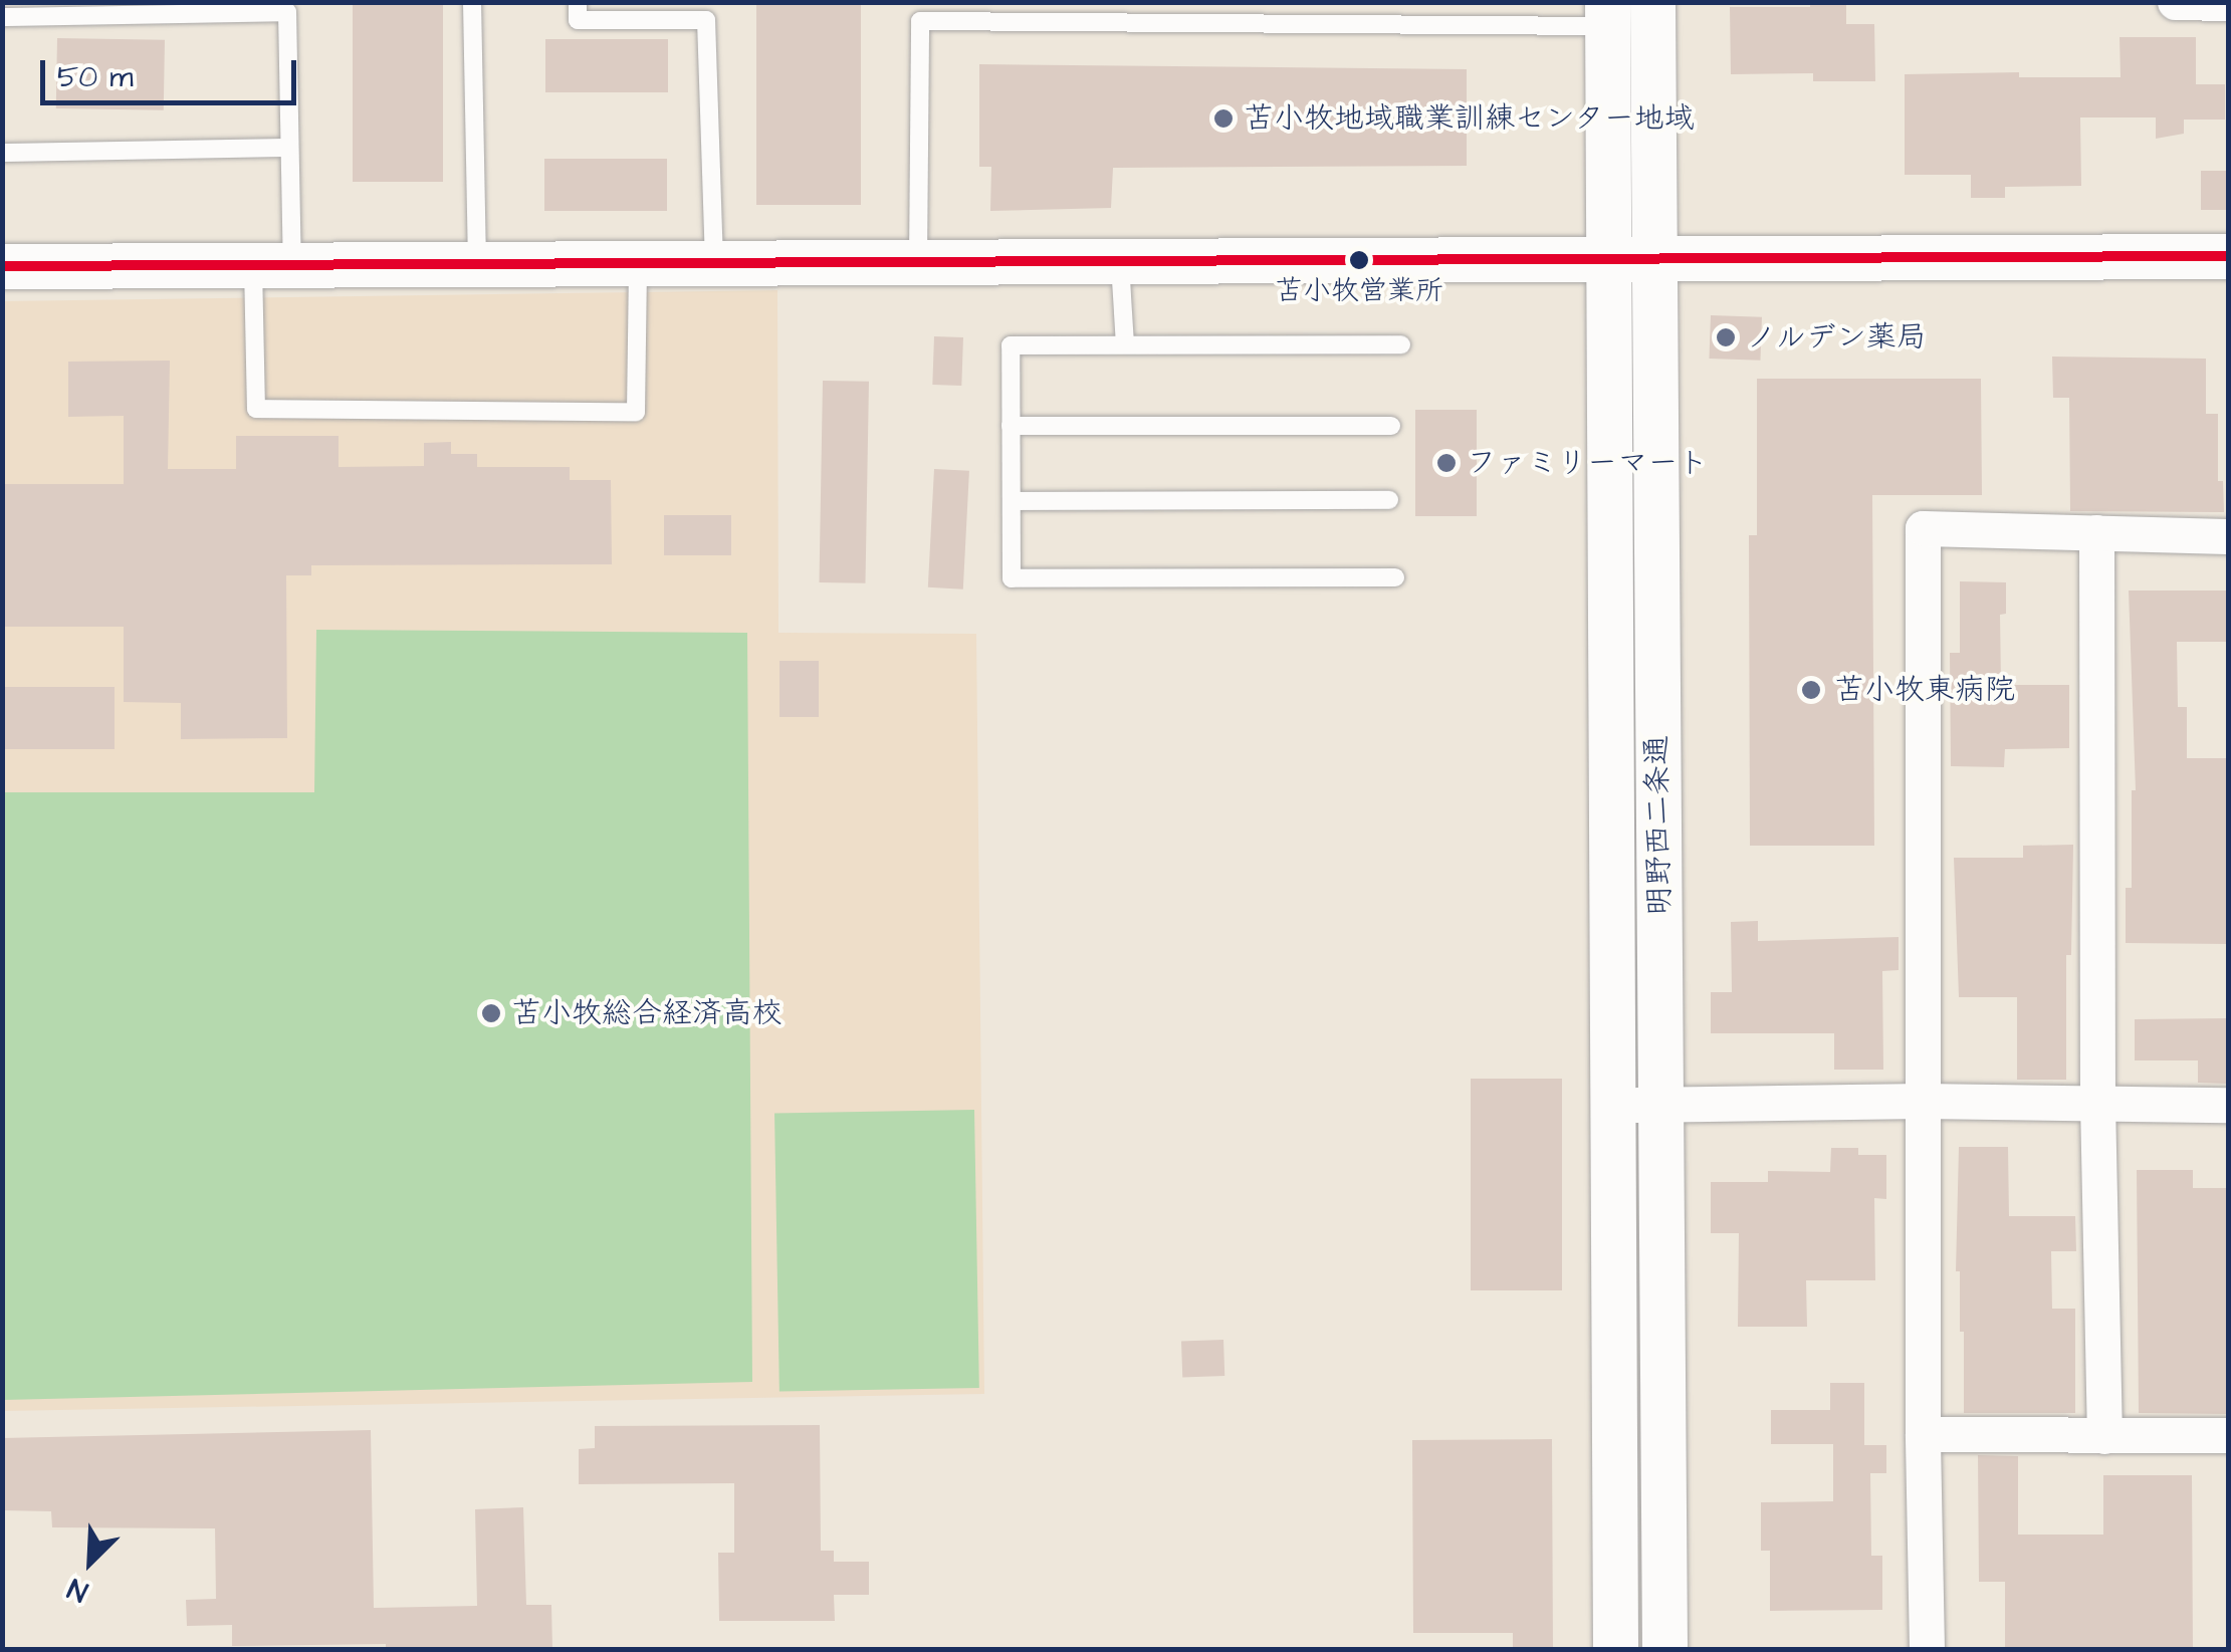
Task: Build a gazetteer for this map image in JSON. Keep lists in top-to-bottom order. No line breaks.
{"streets":{"street":["明野西二条通"]},"places":["苫小牧地域職業訓練センター地域","苫小牧営業所","ノルデン薬局","ファミリーマート","苫小牧東病院","苫小牧総合経済高校"],"scale_bar":"50 m","north":"bottom left"}
